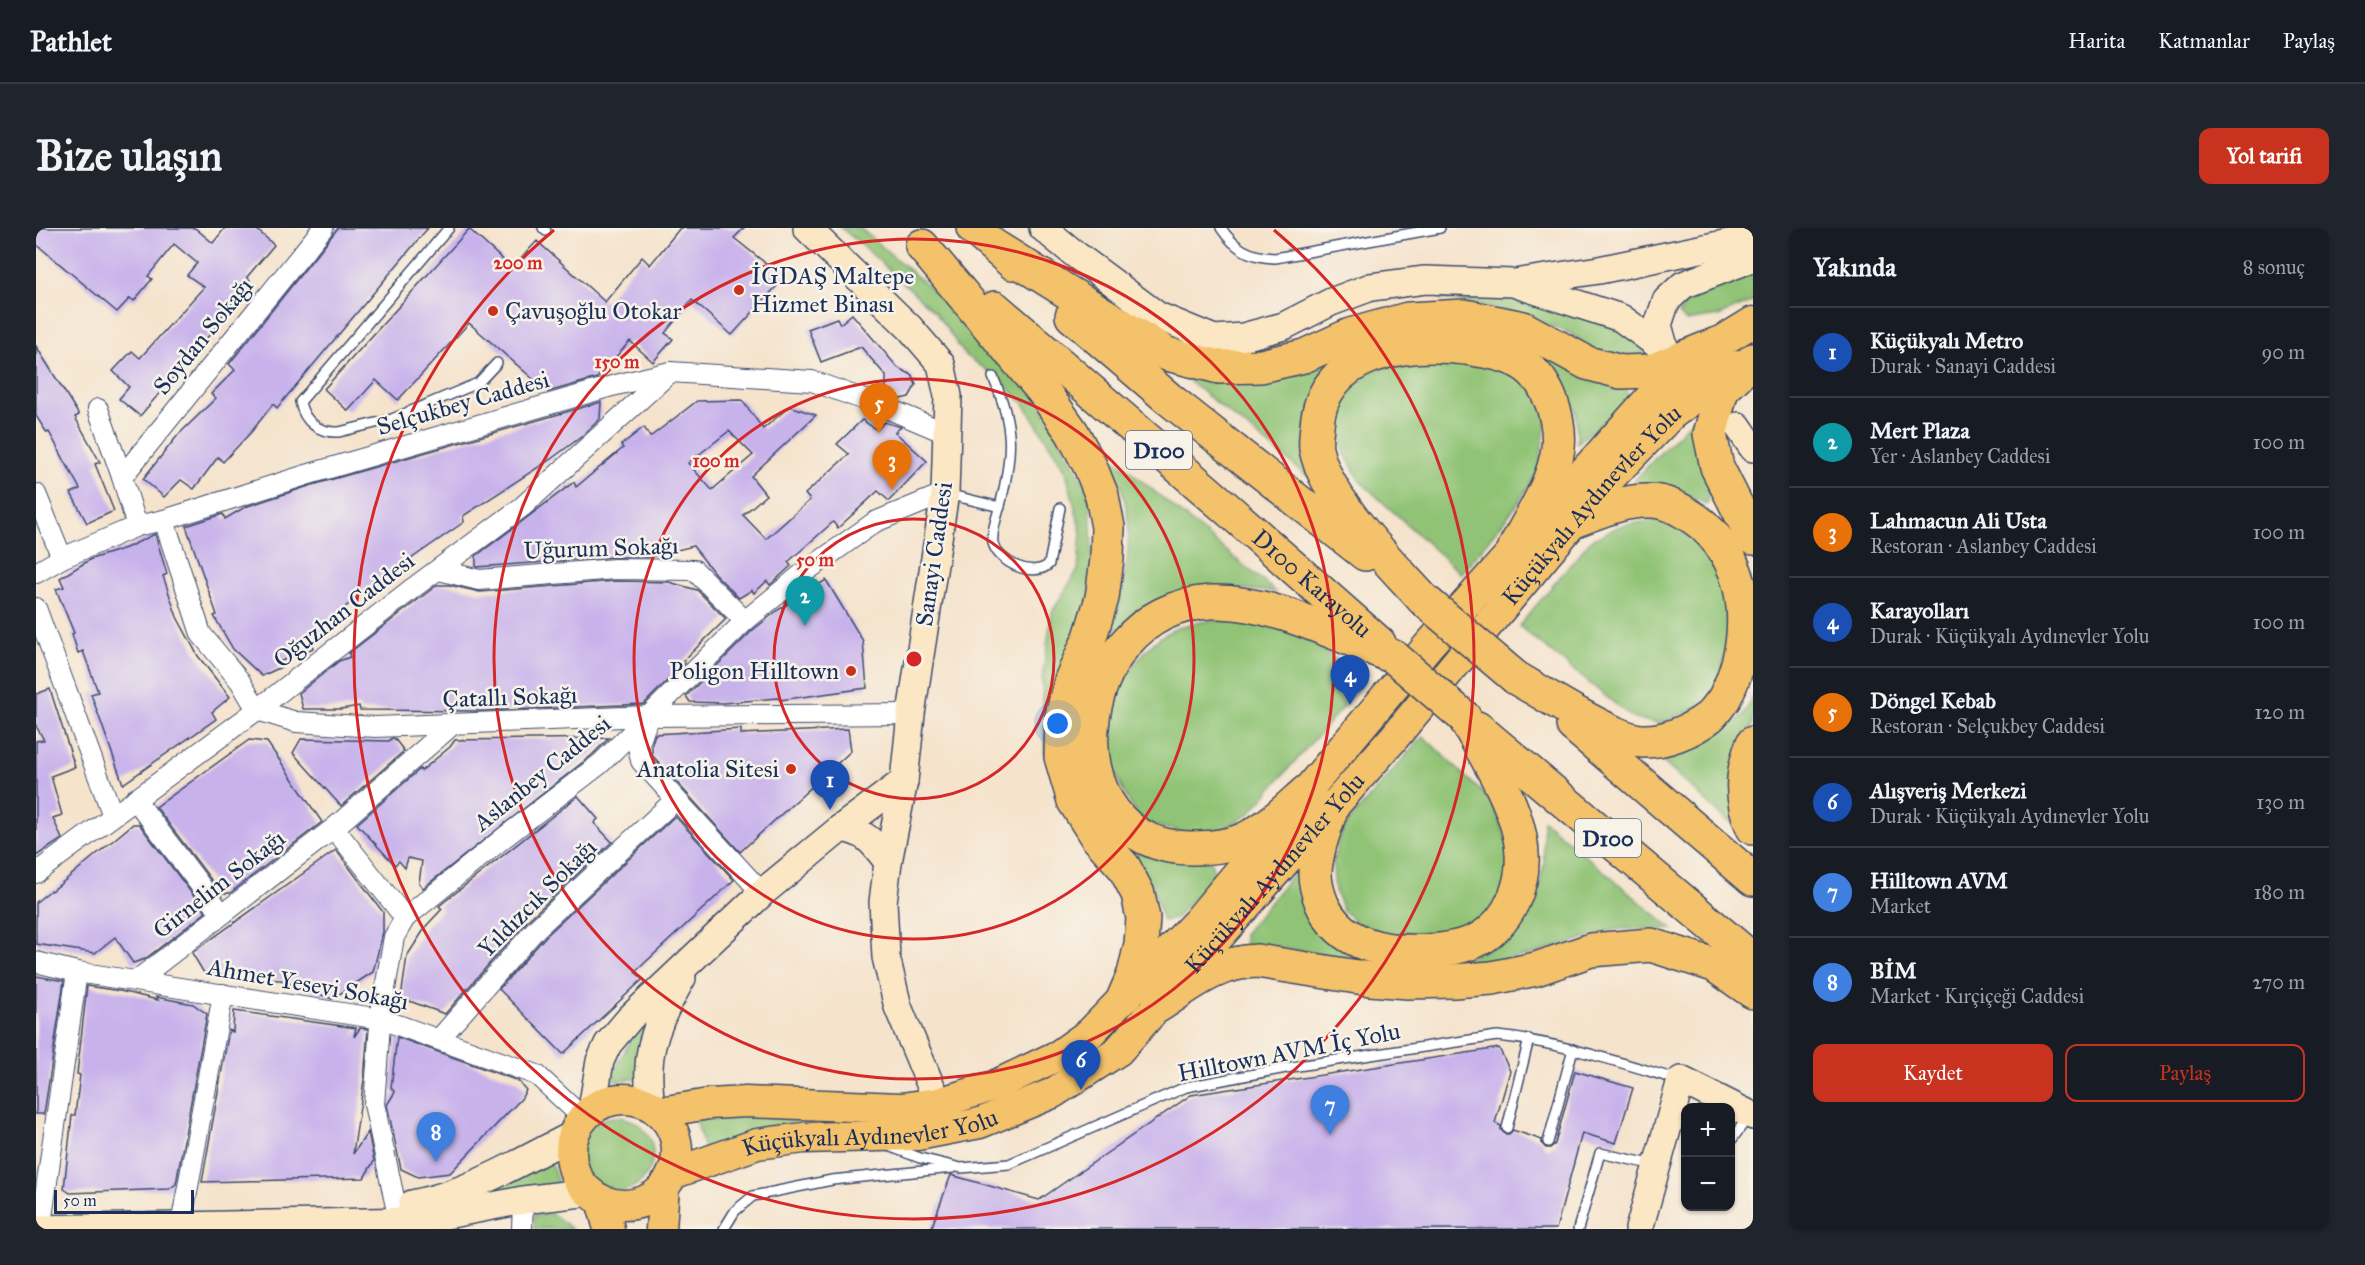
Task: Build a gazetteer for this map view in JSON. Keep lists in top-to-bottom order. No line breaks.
{"streets":{"highway":["D100","D100 Karayolu"],"main road":["Küçükyalı Aydınevler Yolu","Sanayi Caddesi"],"street":["Soydan Sokağı","Selçukbey Caddesi","Uğurum Sokağı","Oğuzhan Caddesi","Çatallı Sokağı","Aslanbey Caddesi","Girnelim Sokağı","Yıldızcık Sokağı","Ahmet Yesevi Sokağı"],"lane":["Hilltown AVM İç Yolu"]},"crossings":[["Selçukbey Caddesi","Sanayi Caddesi"],["Selçukbey Caddesi","Oğuzhan Caddesi"],["Küçükyalı Aydınevler Yolu","Sanayi Caddesi"],["Küçükyalı Aydınevler Yolu","Ahmet Yesevi Sokağı"],["Küçükyalı Aydınevler Yolu","Hilltown AVM İç Yolu"],["Uğurum Sokağı","Oğuzhan Caddesi"],["Uğurum Sokağı","Aslanbey Caddesi"],["Sanayi Caddesi","Çatallı Sokağı"],["Sanayi Caddesi","Aslanbey Caddesi"],["Oğuzhan Caddesi","Çatallı Sokağı"],["Çatallı Sokağı","Aslanbey Caddesi"],["Çatallı Sokağı","Girnelim Sokağı"],["Aslanbey Caddesi","Ahmet Yesevi Sokağı"],["Girnelim Sokağı","Ahmet Yesevi Sokağı"],["Yıldızcık Sokağı","Ahmet Yesevi Sokağı"]],"places":["İGDAŞ Maltepe Hizmet Binası","Çavuşoğlu Otokar","Poligon Hilltown","Anatolia Sitesi"],"scale_bar":"50 m","page":{"header":"Pathlet","nav":["Harita","Katmanlar","Paylaş"],"buttons":["Yol tarifi",["Kaydet","Paylaş"]],"title":"Bize ulaşın","heading":["Yakında","8 sonuç"],"list":[{"mark":"1","name":"Küçükyalı Metro","note":"Durak · Sanayi Caddesi","value":"90 m"},{"mark":"2","name":"Mert Plaza","note":"Yer · Aslanbey Caddesi","value":"100 m"},{"mark":"3","name":"Lahmacun Ali Usta","note":"Restoran · Aslanbey Caddesi","value":"100 m"},{"mark":"4","name":"Karayolları","note":"Durak · Küçükyalı Aydınevler Yolu","value":"100 m"},{"mark":"5","name":"Döngel Kebab","note":"Restoran · Selçukbey Caddesi","value":"120 m"},{"mark":"6","name":"Alışveriş Merkezi","note":"Durak · Küçükyalı Aydınevler Yolu","value":"130 m"},{"mark":"7","name":"Hilltown AVM","note":"Market","value":"180 m"},{"mark":"8","name":"BİM","note":"Market · Kırçiçeği Caddesi","value":"270 m"}],"pins":["5","3","2","4","1","6","7","8"],"map_buttons":["+","−"],"scale":"50 m"},"rings":["200 m","150 m","100 m","50 m"]}
